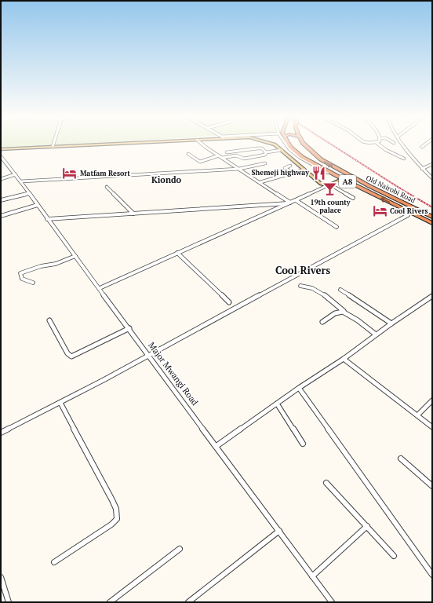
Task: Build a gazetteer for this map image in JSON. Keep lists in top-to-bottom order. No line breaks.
{"streets":{"highway":["A8","Old Nairobi Road"],"street":["Major Mwangi Road"]},"districts":["Kiondo","Cool Rivers"],"places":{"restaurant":["Shemeji highway"],"hotel":["Matfam Resort","Cool Rivers"],"bar":["19th county palace"]}}
